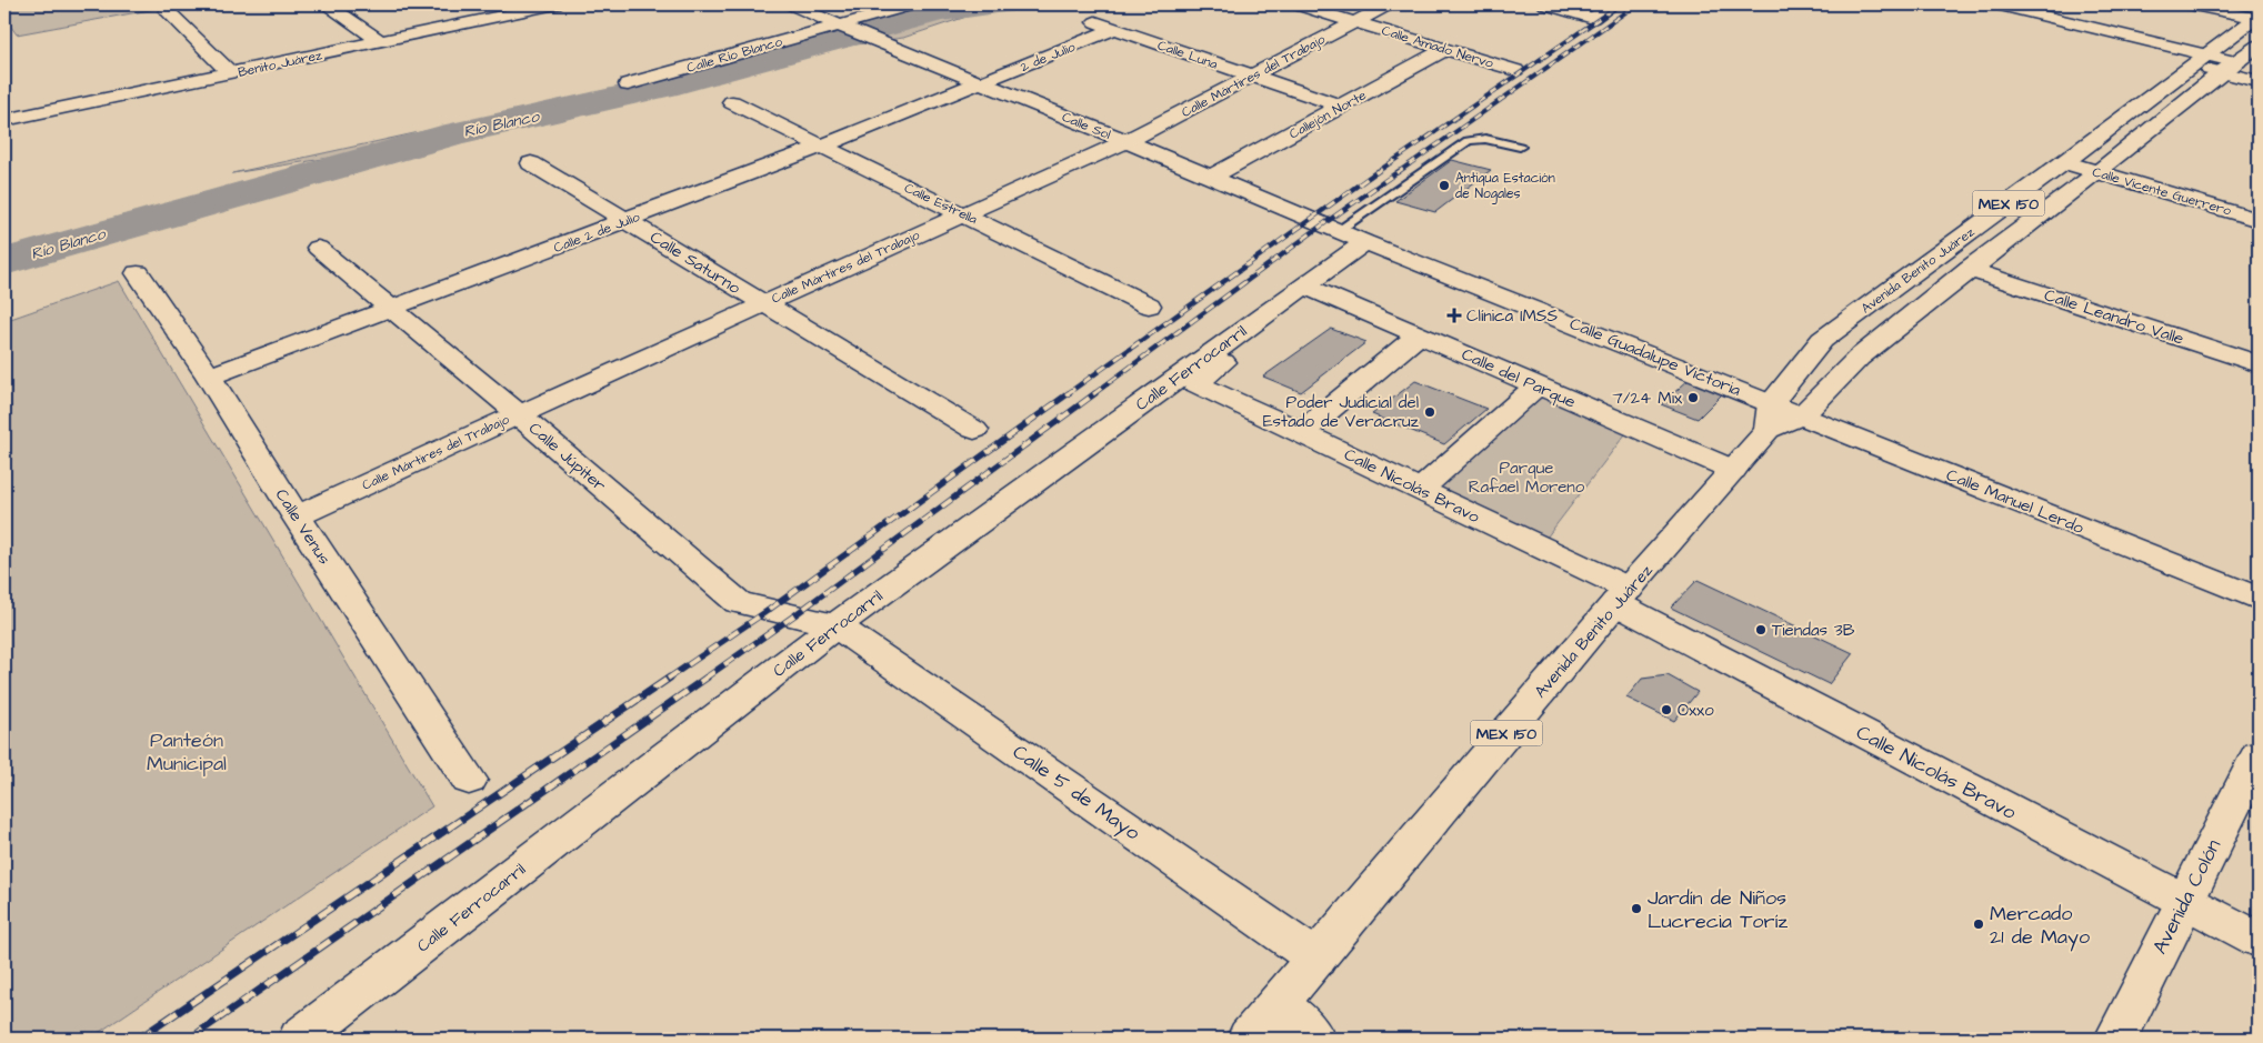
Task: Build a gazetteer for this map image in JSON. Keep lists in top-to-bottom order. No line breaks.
{"streets":{"street":["Calle Amado Nervo","Calle Río Blanco","Calle Luna","2 de Julio","Benito Juárez","Calle Mártires del Trabajo","Callejón Norte","Calle Sol","Calle Vicente Guerrero","Calle Estrella","MEX 150","Calle 2 de Julio","Calle Saturno","Avenida Benito Juárez","Calle Leandro Valle","Calle Guadalupe Victoria","Calle Ferrocarril","Calle del Parque","Calle Júpiter","Calle Nicolás Bravo","Calle Manuel Lerdo","Calle Venus","Calle 5 de Mayo","Avenida Colón"]},"crossings":[["Calle Amado Nervo","Calle Mártires del Trabajo"],["Calle Amado Nervo","Callejón Norte"],["Calle Río Blanco","Calle Sol"],["Calle Luna","2 de Julio"],["Calle Luna","Calle Mártires del Trabajo"],["Calle Luna","Callejón Norte"],["2 de Julio","Calle Sol"],["2 de Julio","Calle 2 de Julio"],["Calle Mártires del Trabajo","Calle Sol"],["Calle Mártires del Trabajo","Calle Estrella"],["Calle Mártires del Trabajo","Calle Saturno"],["Calle Mártires del Trabajo","Calle Júpiter"],["Calle Mártires del Trabajo","Calle Venus"],["Callejón Norte","Calle Sol"],["Calle Sol","Calle 2 de Julio"],["Calle Sol","Calle Guadalupe Victoria"],["Calle Sol","Calle Ferrocarril"],["Calle Vicente Guerrero","Avenida Benito Juárez"],["Calle Estrella","Calle 2 de Julio"],["Calle 2 de Julio","Calle Saturno"],["Calle 2 de Julio","Calle Júpiter"],["Calle 2 de Julio","Calle Venus"],["Avenida Benito Juárez","Calle Leandro Valle"],["Avenida Benito Juárez","Calle Guadalupe Victoria"],["Avenida Benito Juárez","Calle del Parque"],["Avenida Benito Juárez","Calle Nicolás Bravo"],["Avenida Benito Juárez","Calle Manuel Lerdo"],["Avenida Benito Juárez","Calle 5 de Mayo"],["Calle Guadalupe Victoria","Calle Ferrocarril"],["Calle Guadalupe Victoria","Calle Manuel Lerdo"],["Calle Ferrocarril","Calle del Parque"],["Calle Ferrocarril","Calle Júpiter"],["Calle Ferrocarril","Calle Nicolás Bravo"],["Calle Ferrocarril","Calle 5 de Mayo"],["Calle del Parque","Calle Nicolás Bravo"],["Calle Júpiter","Calle 5 de Mayo"],["Calle Nicolás Bravo","Avenida Colón"]],"water":["Río Blanco"],"parks":["Parque Rafael Moreno","Panteón Municipal"],"places":{"other":["Antigua Estación de Nogales","7/24 Mix","Poder Judicial del Estado de Veracruz","Tiendas 3B","Oxxo","Jardín de Niños Lucrecia Toríz","Mercado 21 de Mayo"],"health":["Clínica IMSS"]}}
